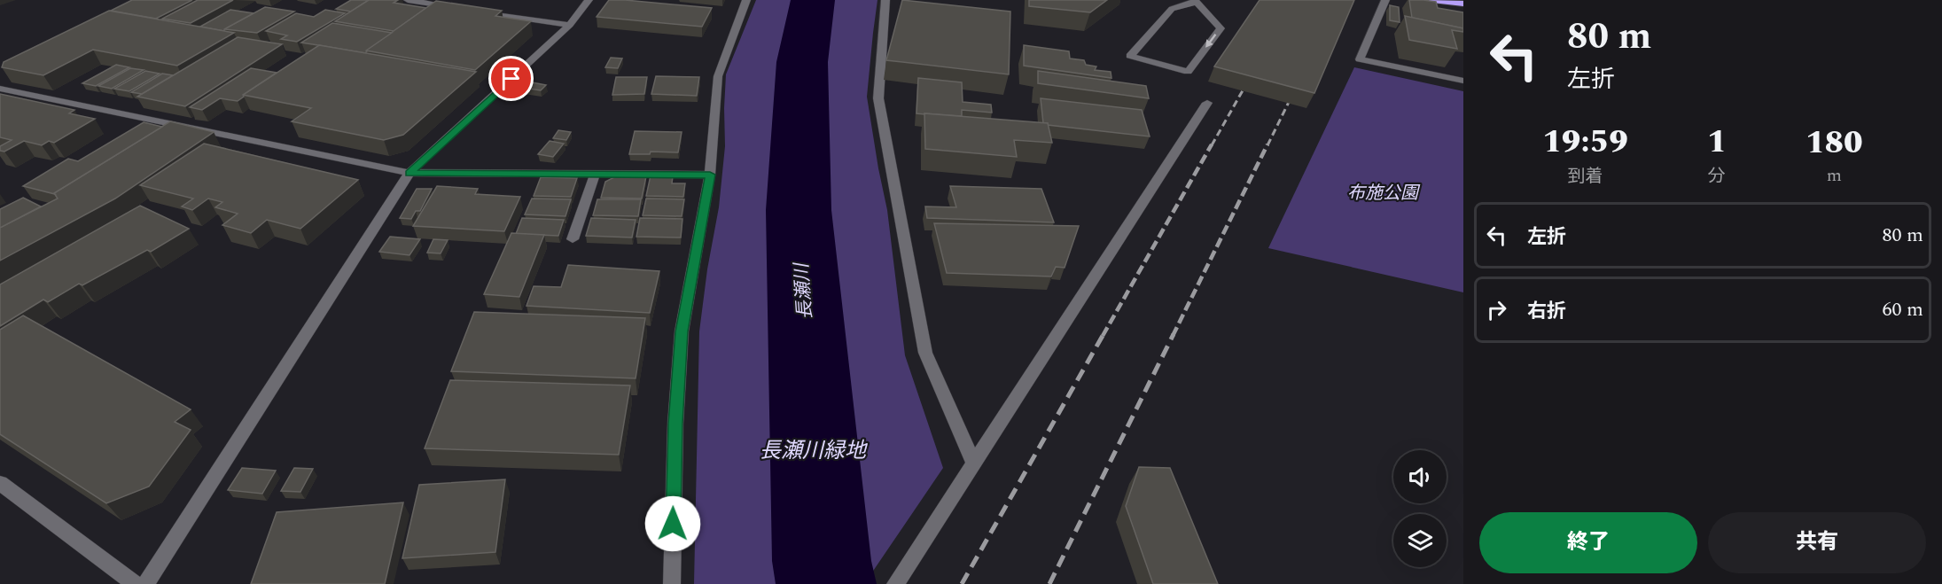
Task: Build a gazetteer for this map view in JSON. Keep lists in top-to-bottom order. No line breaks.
{"water":["長瀬川"],"parks":["布施公園","長瀬川緑地"],"page":{"turn":["80 m","左折"],"eta":["19:59","到着","1","分","180","m"],"list":[{"name":"左折","value":"80 m"},{"name":"右折","value":"60 m"}],"buttons":["終了","共有"]}}
